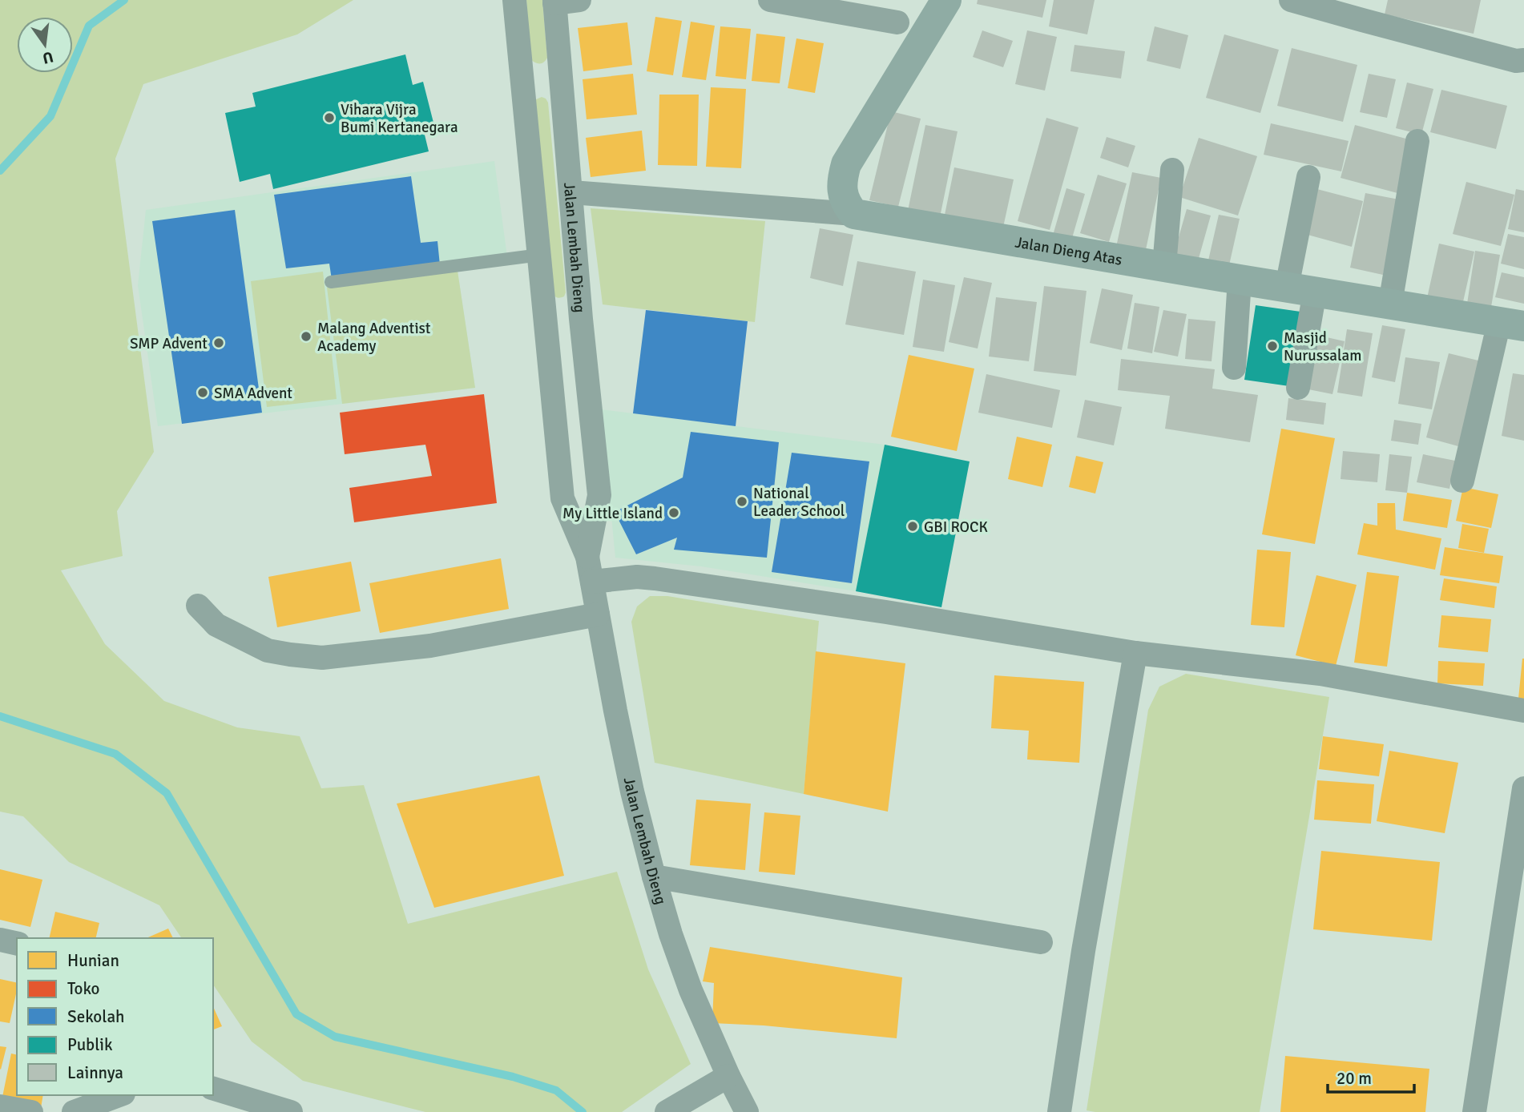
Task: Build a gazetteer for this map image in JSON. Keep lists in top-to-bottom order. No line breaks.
{"streets":{"street":["Jalan Lembah Dieng","Jalan Dieng Atas"]},"places":["Vihara Vijra Bumi Kertanegara","Malang Adventist Academy","SMP Advent","Masjid Nurussalam","SMA Advent","National Leader School","My Little Island","GBI ROCK"],"legend":["Hunian","Toko","Sekolah","Publik","Lainnya"],"scale_bar":"20 m","north":"bottom"}
